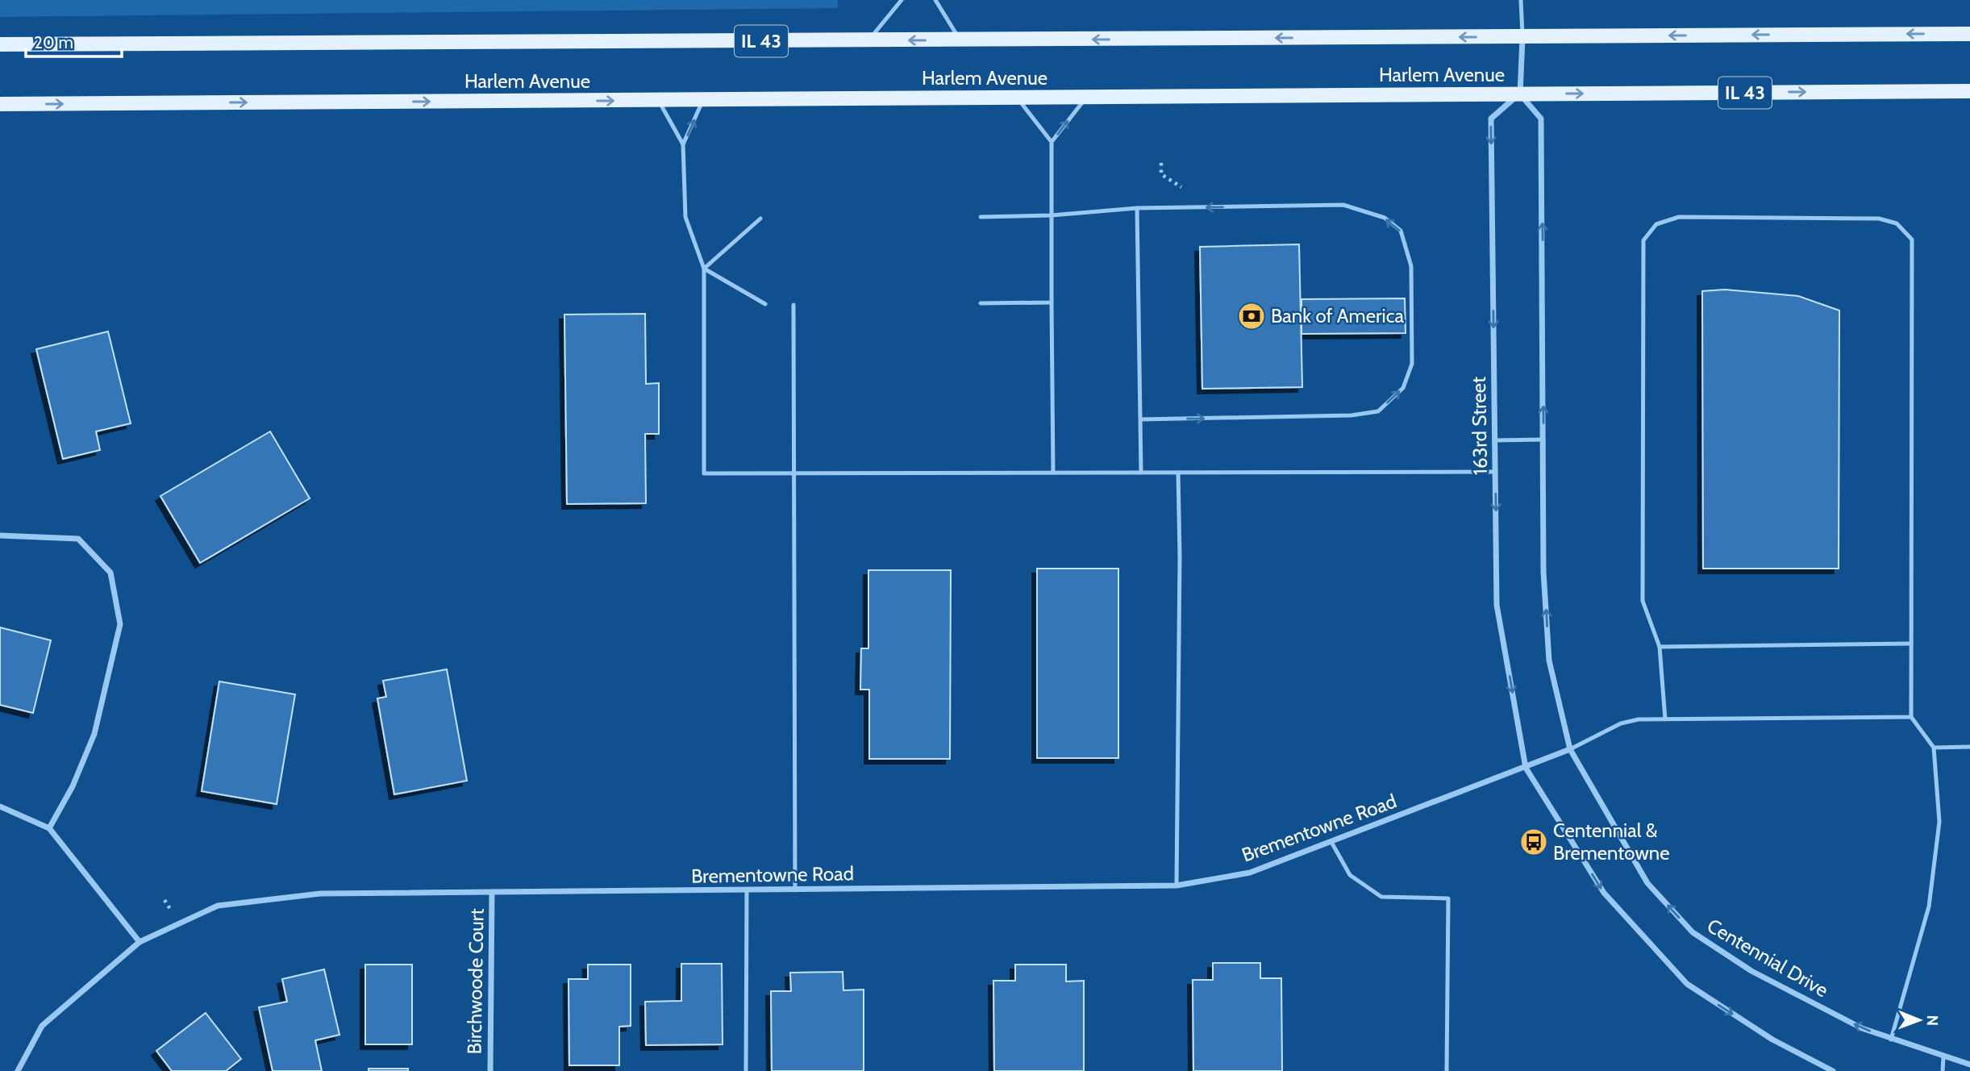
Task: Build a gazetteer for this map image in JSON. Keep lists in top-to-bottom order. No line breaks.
{"streets":{"main road":["IL 43","Harlem Avenue"],"street":["163rd Street","Brementowne Road","Centennial Drive","Birchwoode Court"]},"crossings":[["Harlem Avenue","163rd Street"],["163rd Street","Brementowne Road"],["Brementowne Road","Centennial Drive"],["Brementowne Road","Birchwoode Court"]],"places":{"bank":["Bank of America"],"bus stop":["Centennial & Brementowne"]},"scale_bar":"20 m","north":"right"}
